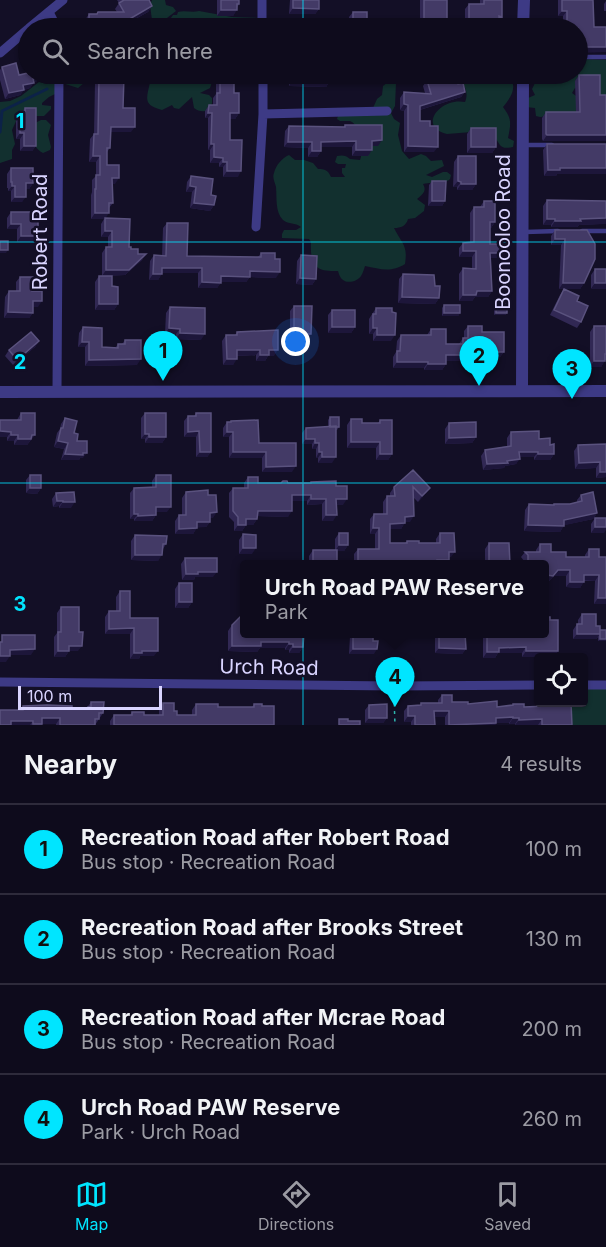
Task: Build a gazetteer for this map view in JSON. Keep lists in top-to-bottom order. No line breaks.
{"streets":{"street":["Robert Road","Boonooloo Road","Urch Road"]},"scale_bar":"100 m","page":{"search":"Search here","pins":["1","2","3","4"],"popup":["Urch Road PAW Reserve","Park"],"scale":"100 m","heading":["Nearby","4 results"],"list":[{"mark":"1","name":"Recreation Road after Robert Road","note":"Bus stop · Recreation Road","value":"100 m"},{"mark":"2","name":"Recreation Road after Brooks Street","note":"Bus stop · Recreation Road","value":"130 m"},{"mark":"3","name":"Recreation Road after Mcrae Road","note":"Bus stop · Recreation Road","value":"200 m"},{"mark":"4","name":"Urch Road PAW Reserve","note":"Park · Urch Road","value":"260 m"}],"nav":["Map","Directions","Saved"]},"grid":{"rows":["1","2","3"]}}
